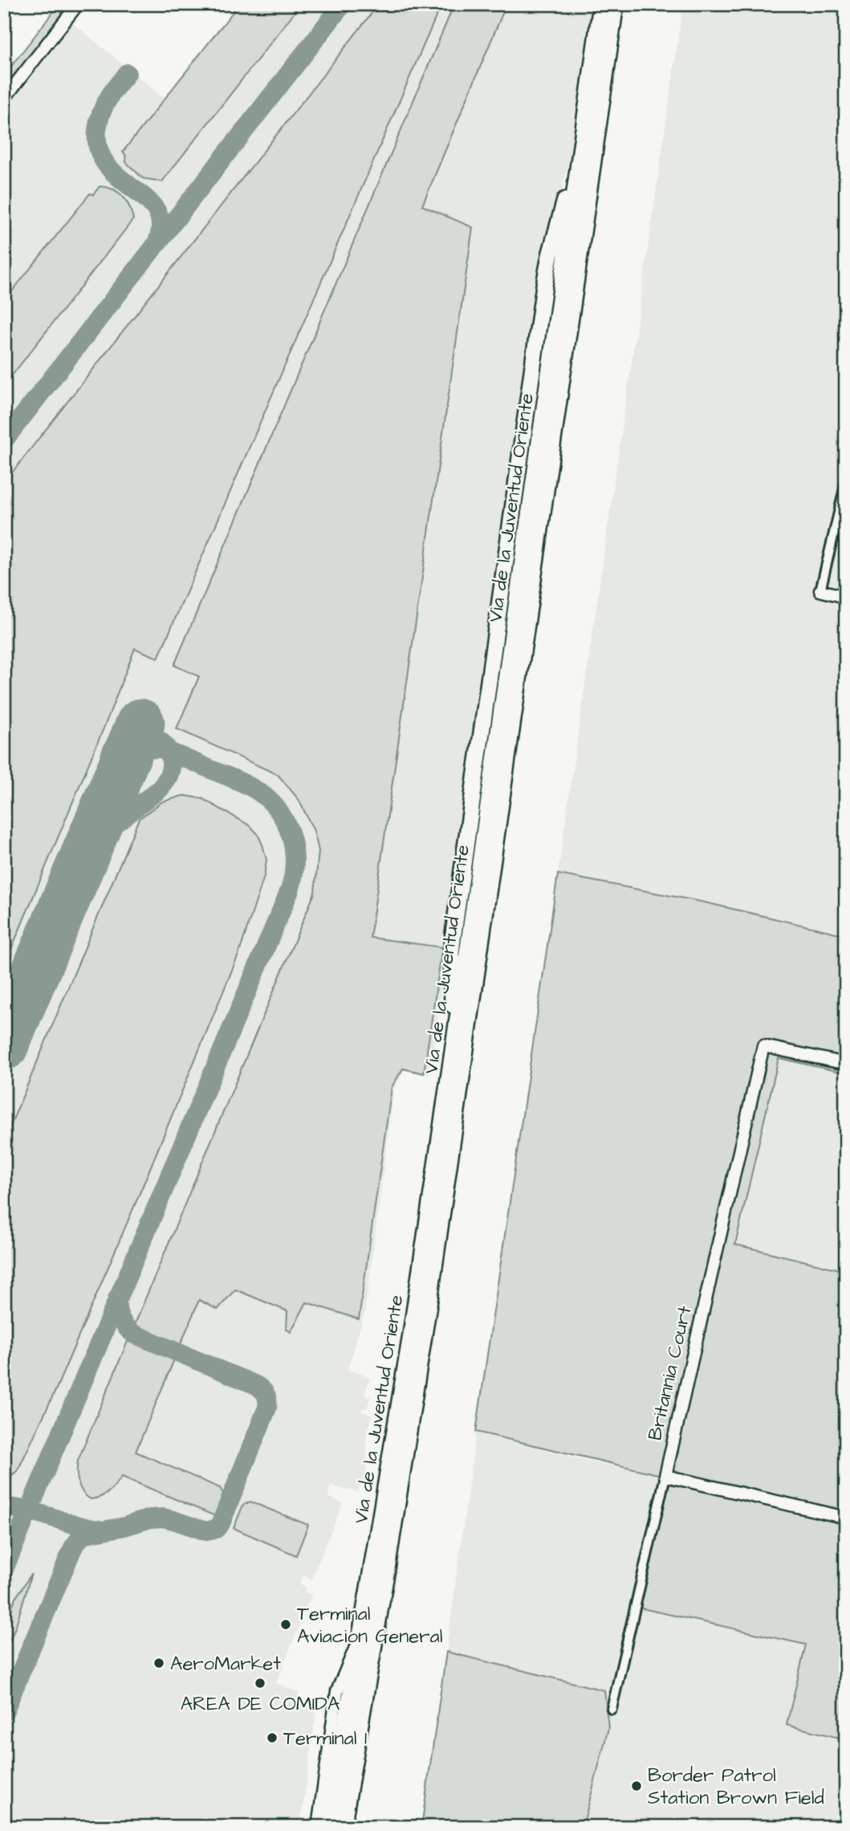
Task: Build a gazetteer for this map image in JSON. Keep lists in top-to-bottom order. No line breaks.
{"streets":{"highway":["Via de la Juventud Oriente"],"street":["Britannia Court"]},"places":["Terminal Aviacion General","AeroMarket","AREA DE COMIDA","Terminal 1","Border Patrol Station Brown Field"]}
